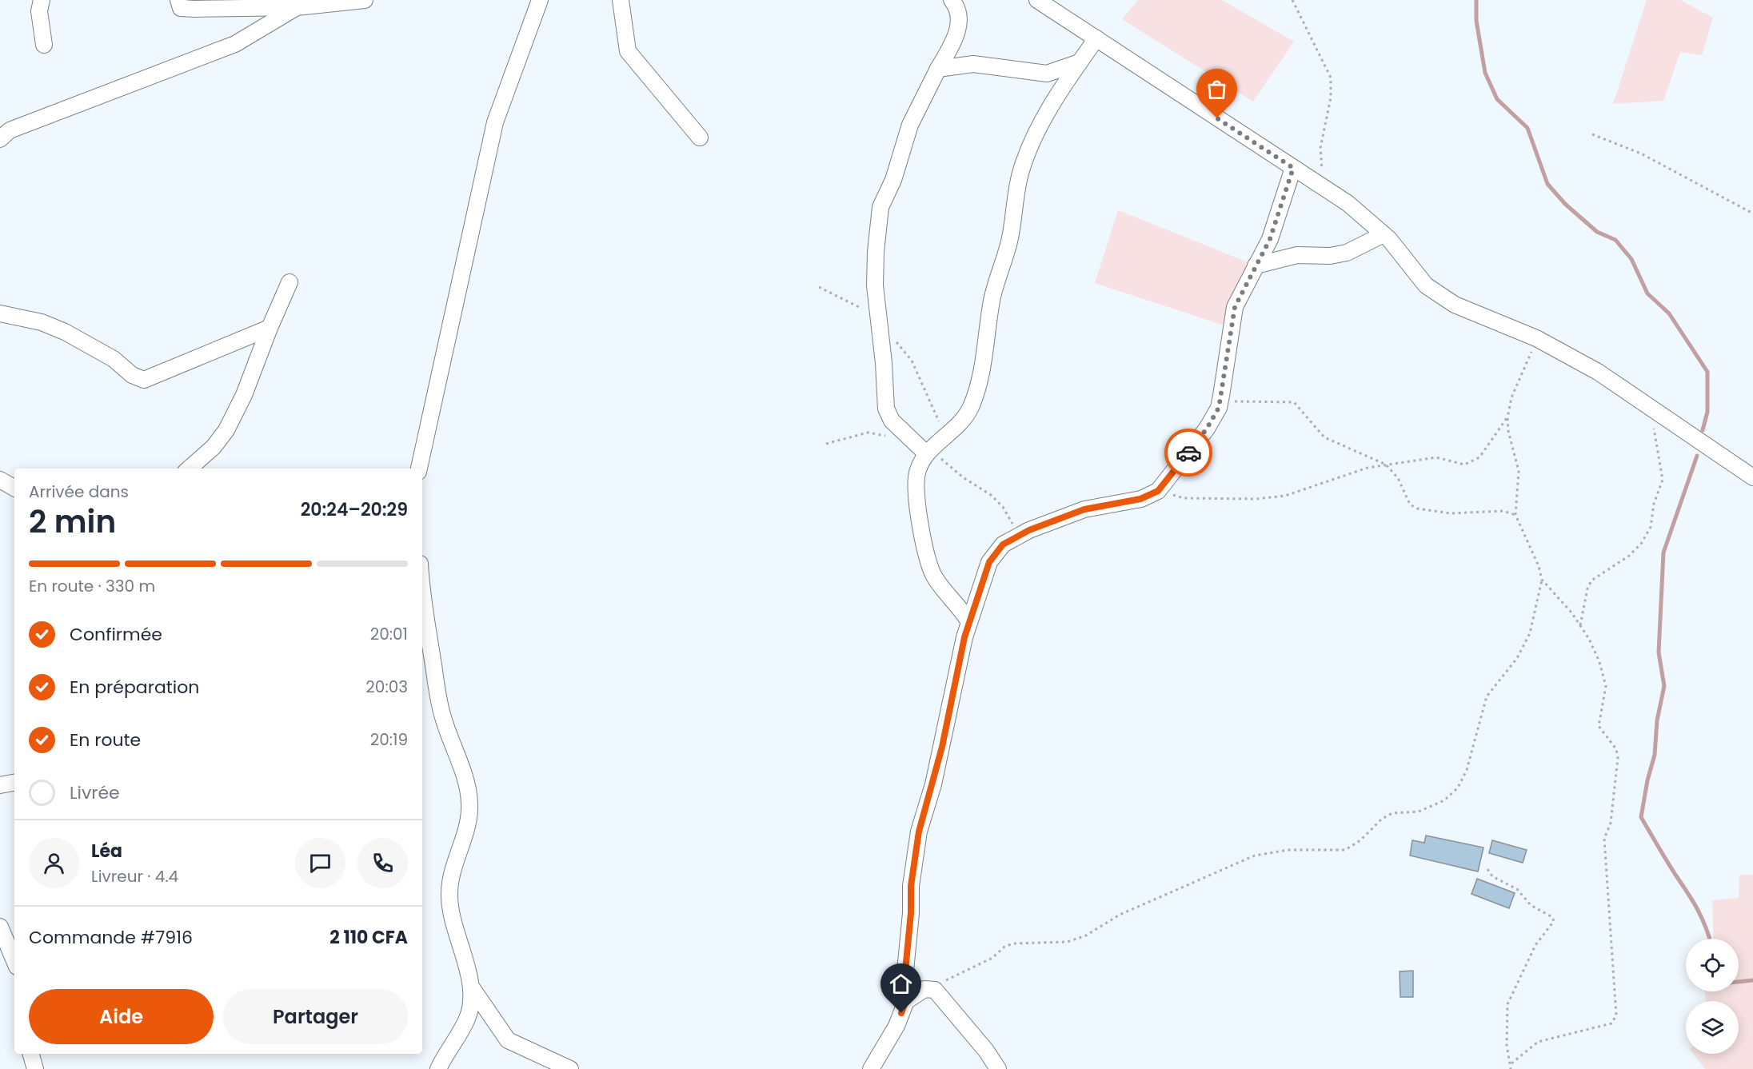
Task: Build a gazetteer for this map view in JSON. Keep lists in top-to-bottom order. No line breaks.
{"page":{"heading":["2 min","Arrivée dans","20:24–20:29"],"panel":["Léa","Livreur · 4.4","Commande #7916","2 110 CFA"],"bar":"En route · 330 m","list":[["Confirmée","20:01"],["En préparation","20:03"],["En route","20:19"],"Livrée"],"buttons":["Aide","Partager"]}}
